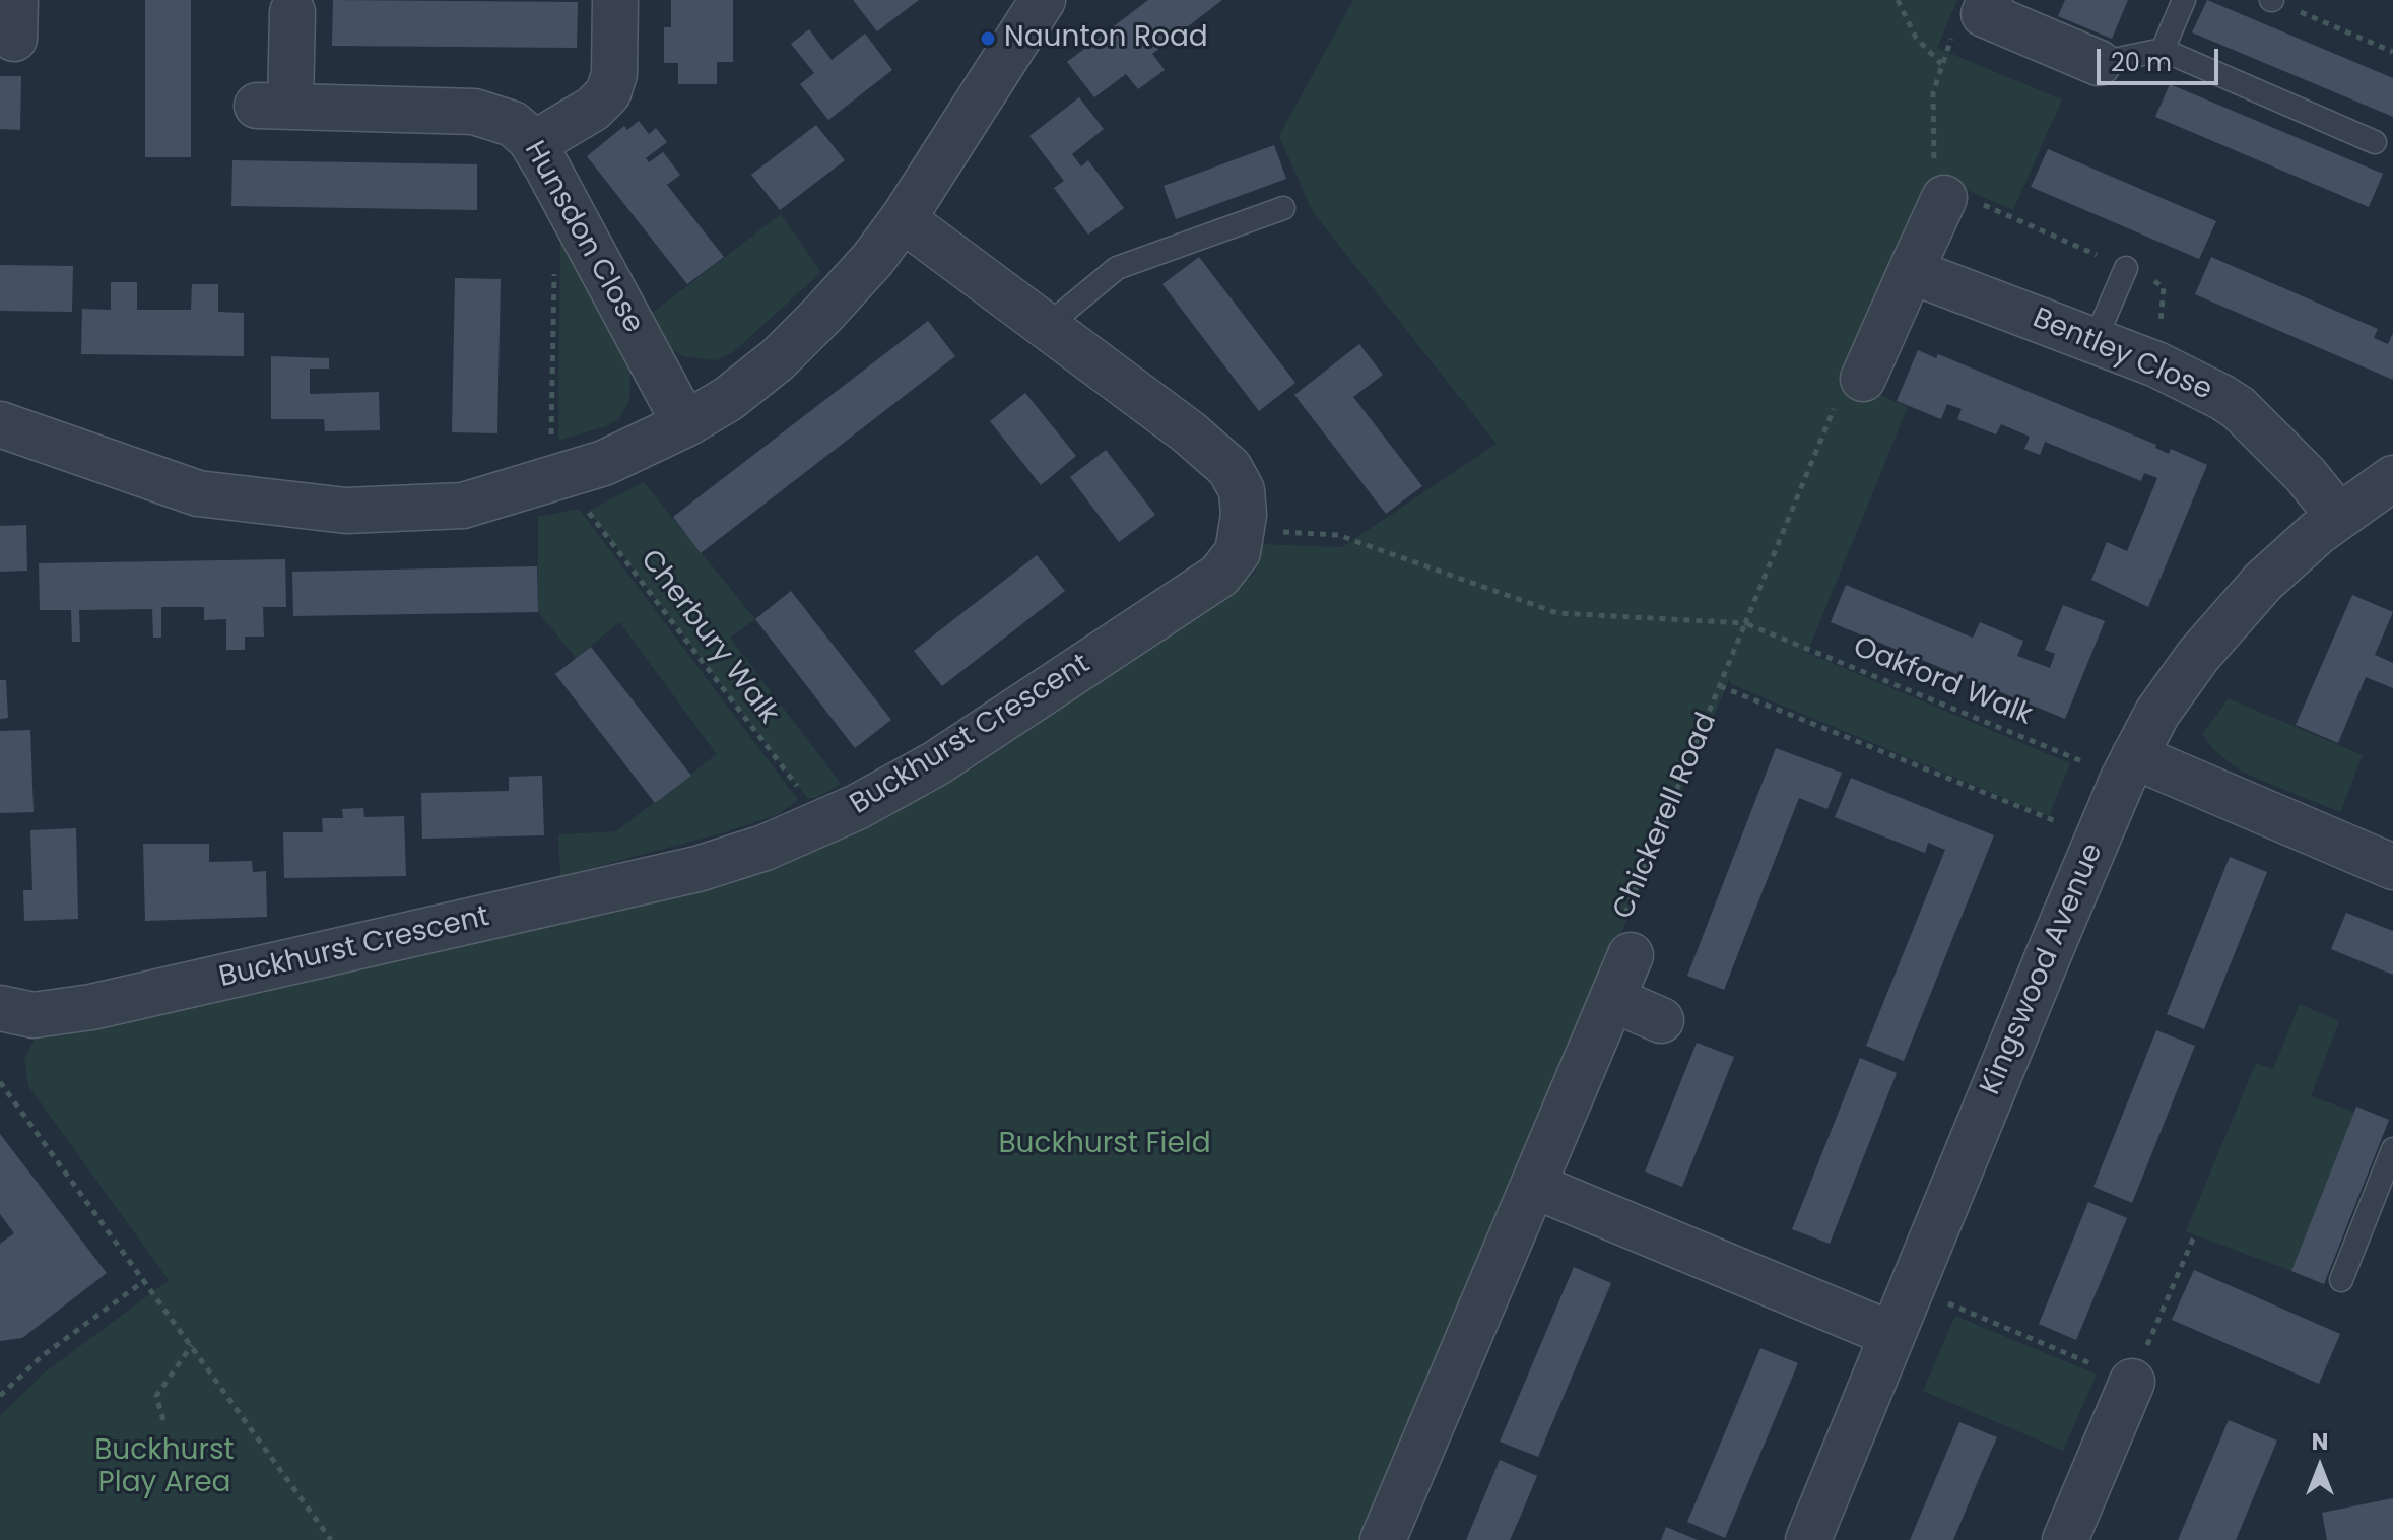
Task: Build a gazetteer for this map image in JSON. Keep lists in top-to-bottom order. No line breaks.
{"streets":{"street":["Hunsdon Close","Bentley Close","Buckhurst Crescent","Chickerell Road","Kingswood Avenue"],"path":["Cherbury Walk","Oakford Walk"]},"crossings":[["Bentley Close","Kingswood Avenue"],["Cherbury Walk","Buckhurst Crescent"],["Oakford Walk","Buckhurst Crescent"],["Oakford Walk","Chickerell Road"],["Oakford Walk","Kingswood Avenue"]],"parks":["Buckhurst Field","Buckhurst Play Area"],"places":["Naunton Road"],"scale_bar":"20 m","north":"top"}
